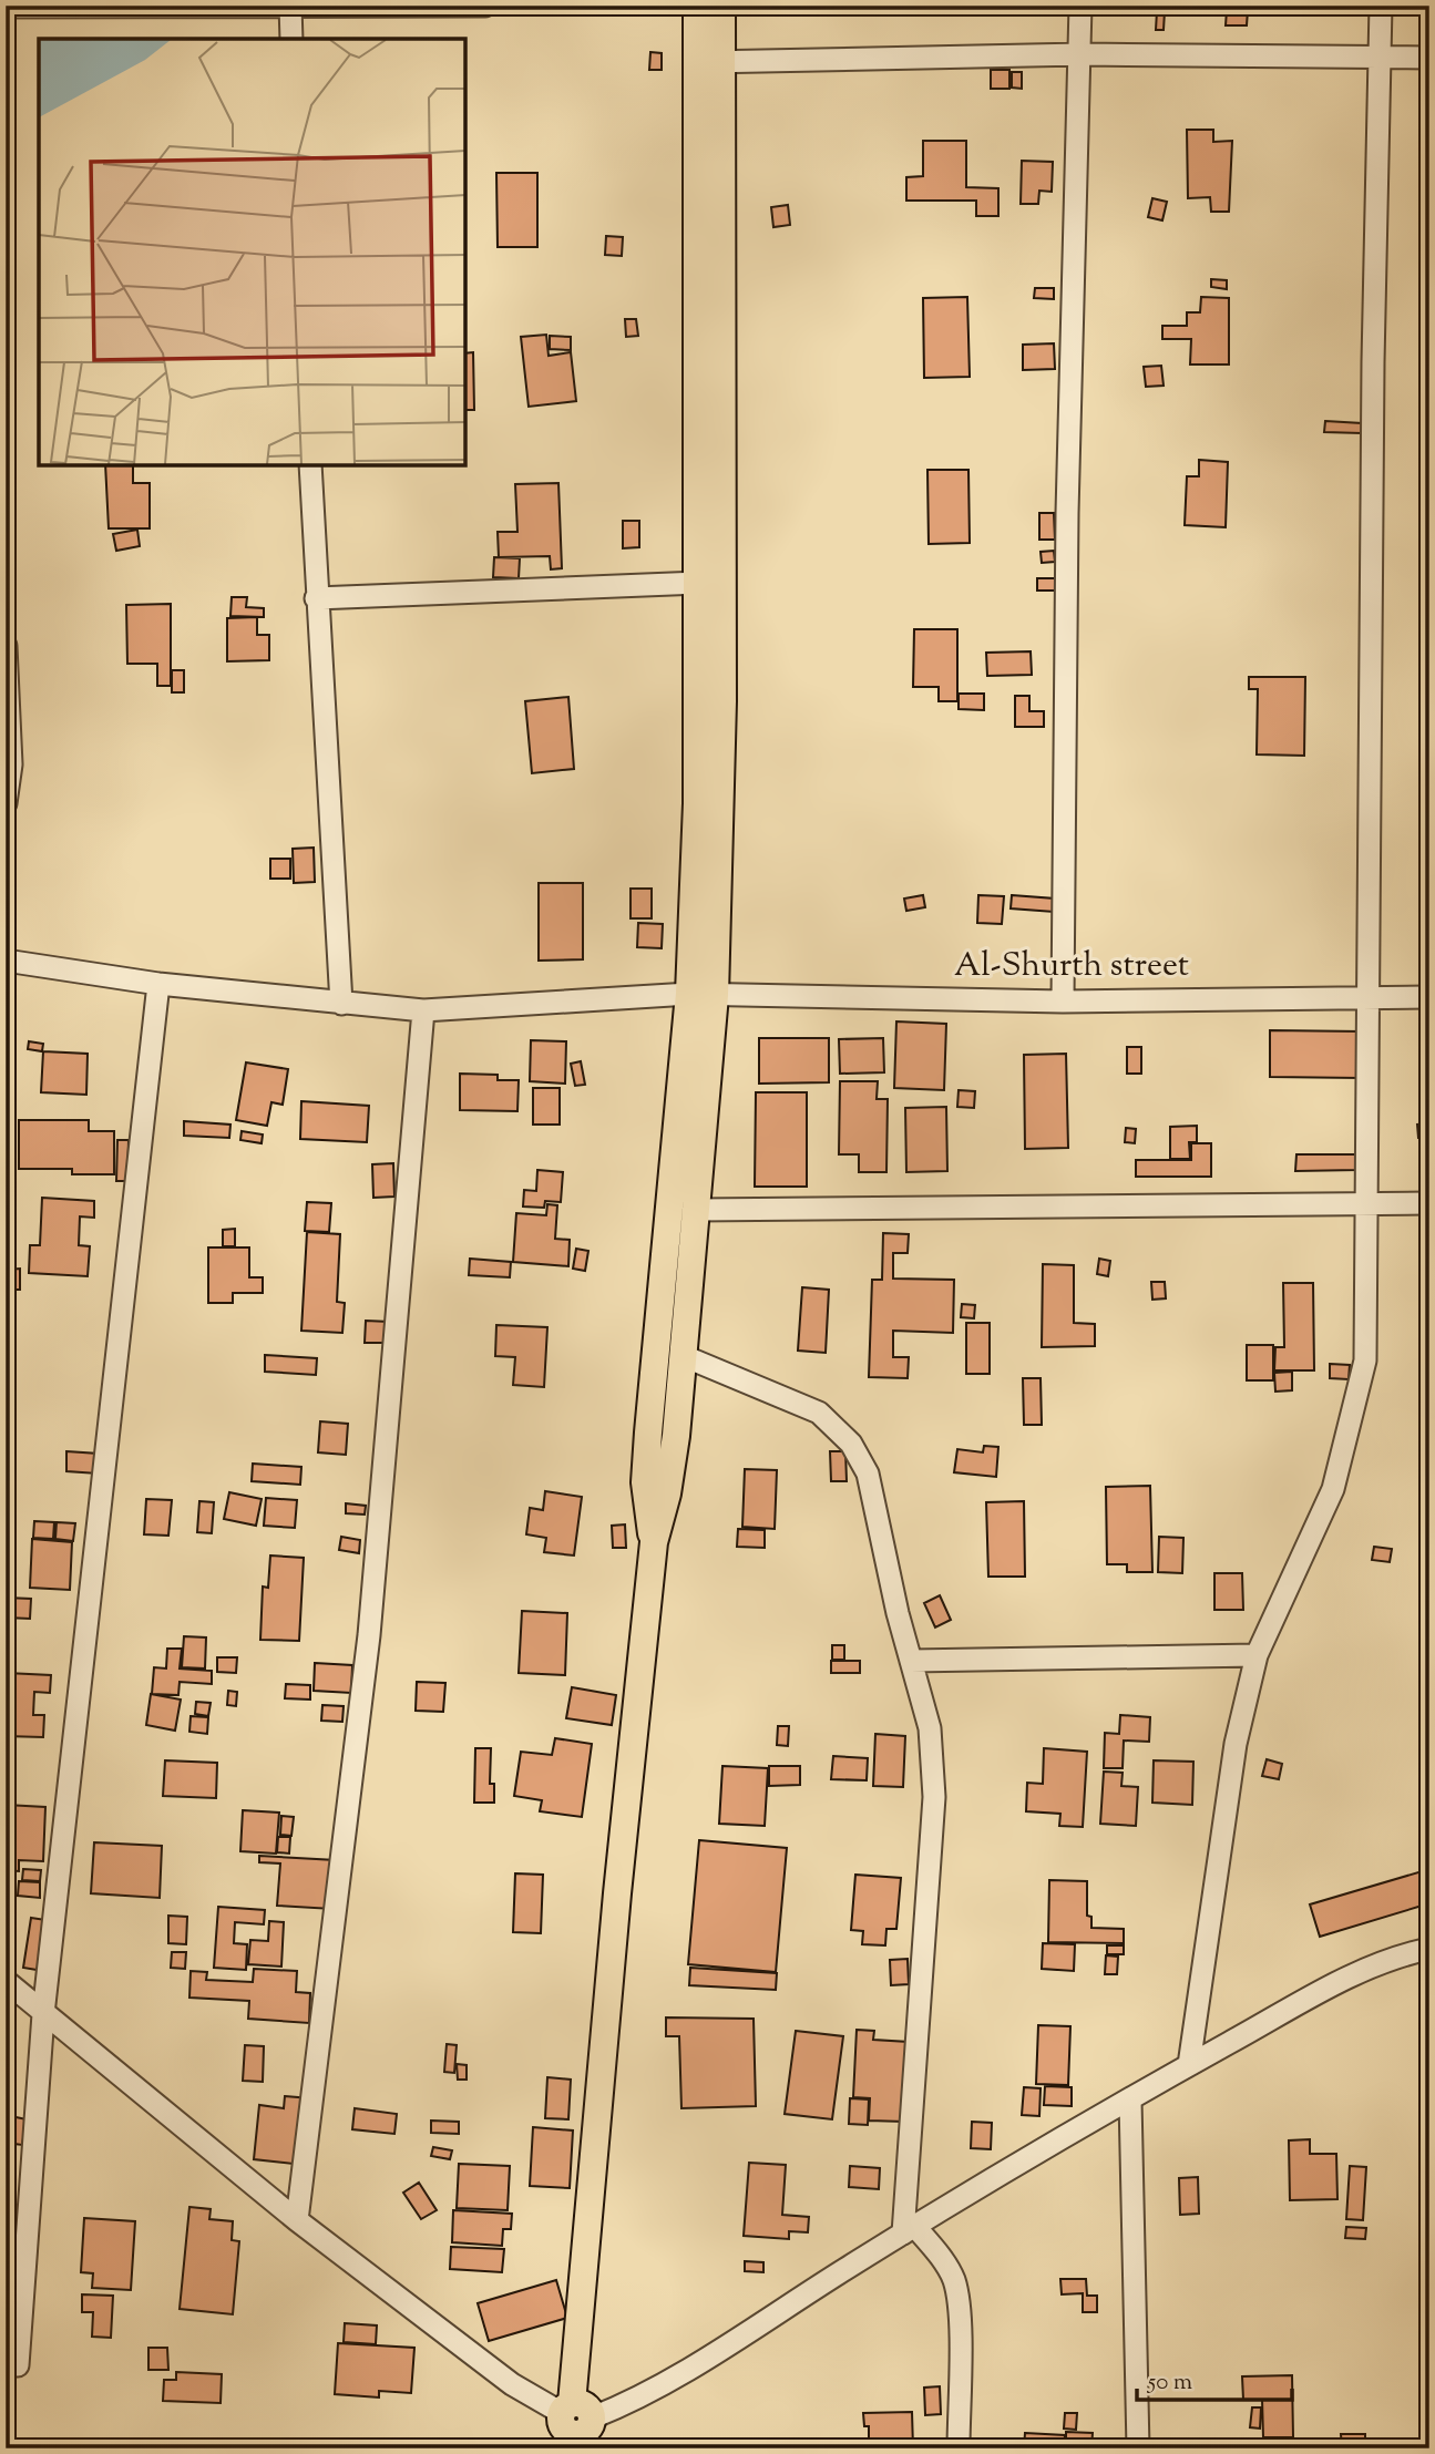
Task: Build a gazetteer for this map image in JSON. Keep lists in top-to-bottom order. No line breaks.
{"streets":{"street":["Al-Shurth street"]},"scale_bar":"50 m"}
